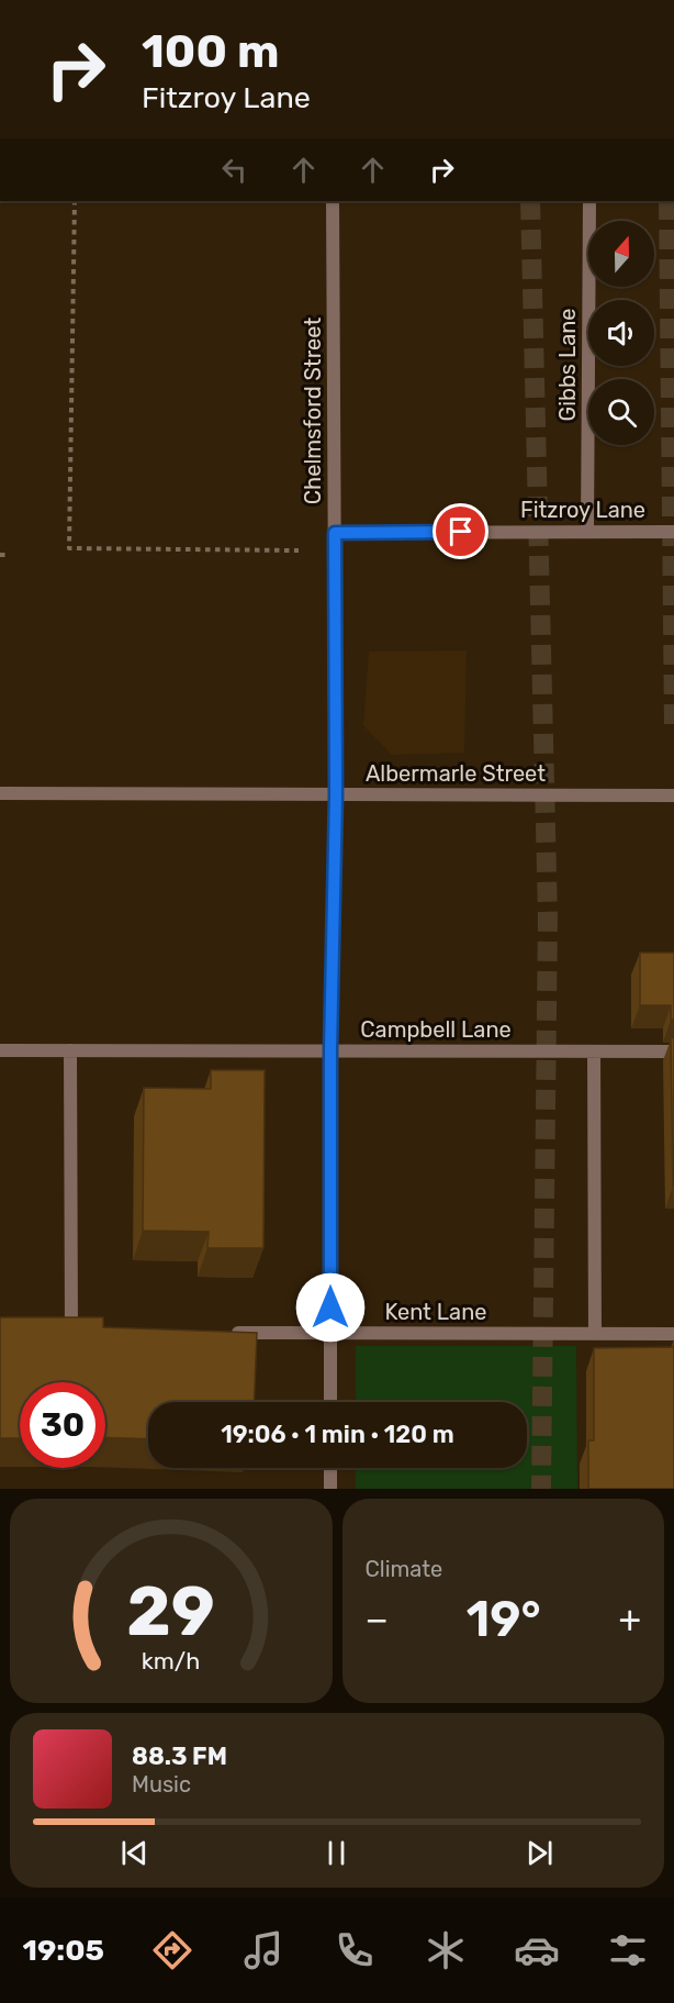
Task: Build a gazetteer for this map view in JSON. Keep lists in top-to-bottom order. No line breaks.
{"streets":{"street":["Gibbs Lane","Chelmsford Street","Fitzroy Lane","Albermarle Street","Campbell Lane","Kent Lane"]},"crossings":[["Gibbs Lane","Fitzroy Lane"],["Chelmsford Street","Fitzroy Lane"],["Chelmsford Street","Albermarle Street"],["Chelmsford Street","Campbell Lane"],["Chelmsford Street","Kent Lane"]],"north":"top","page":{"turn":["100 m","Fitzroy Lane"],"limit":"30","trip":"19:06 · 1 min · 120 m","tile":"Climate","heat":["−","19°","+"],"song":["88.3 FM","Music"],"tabs":"19:05","gauge":["29","km/h"]}}
